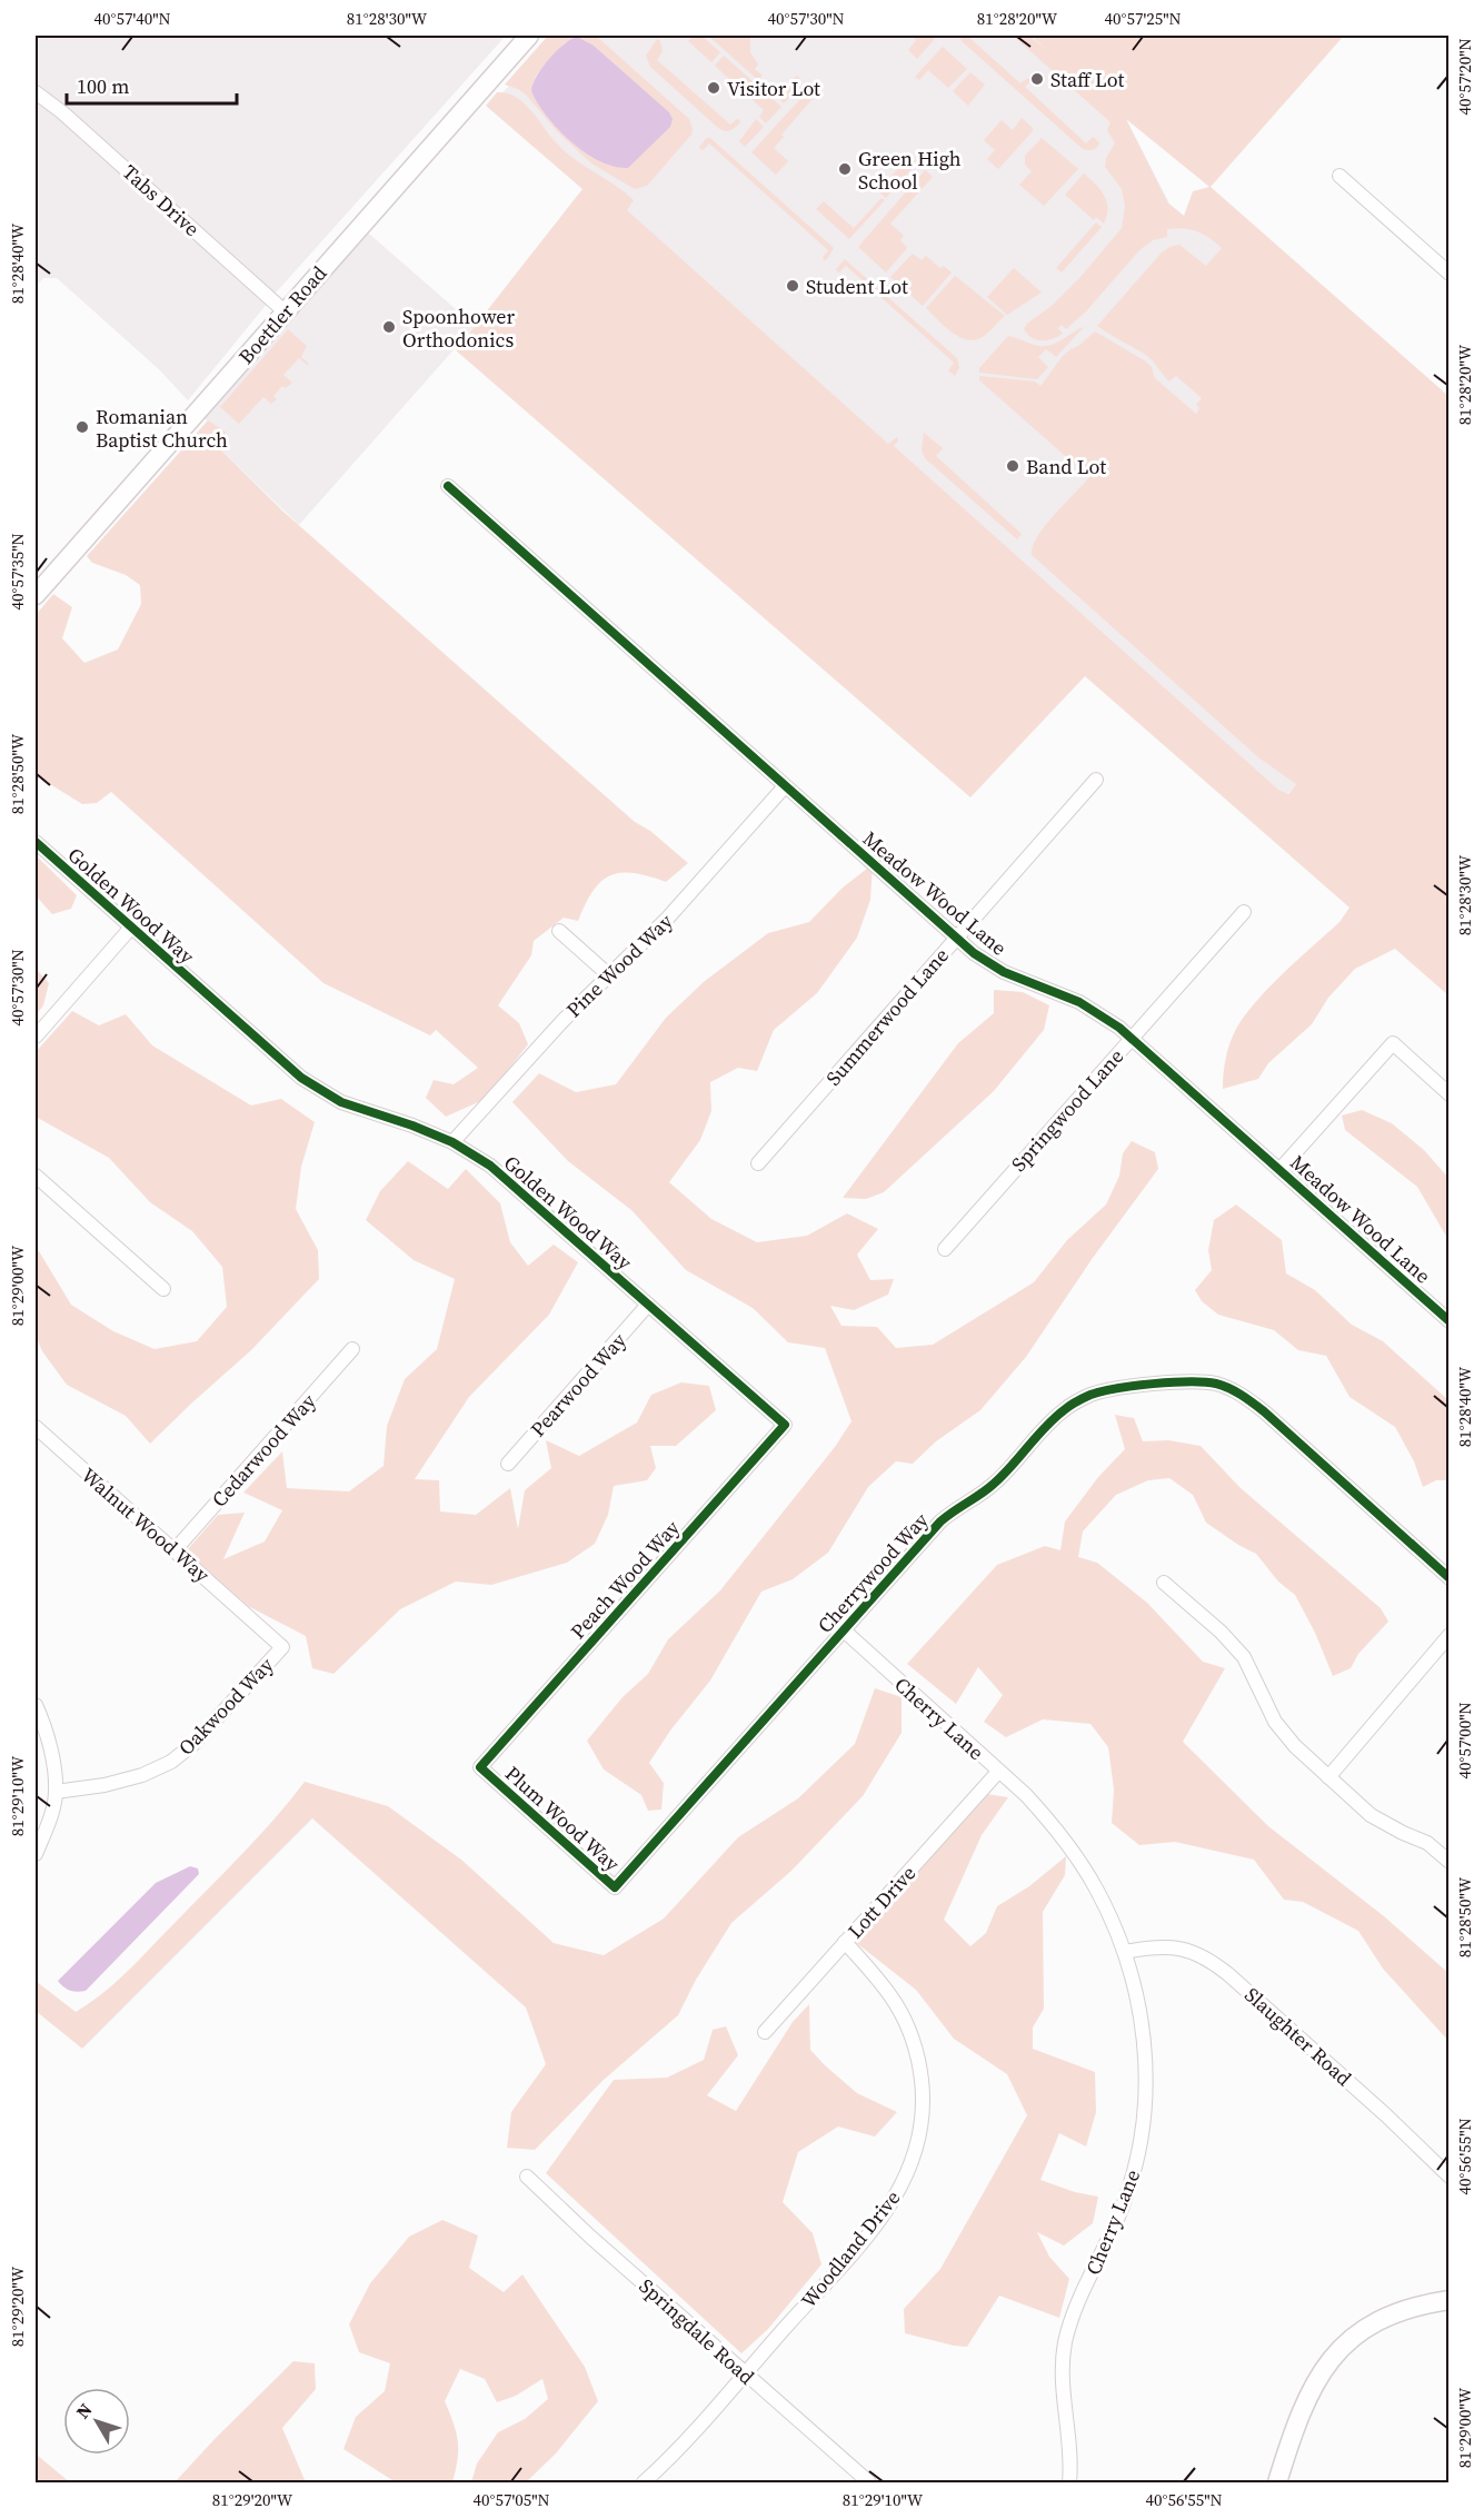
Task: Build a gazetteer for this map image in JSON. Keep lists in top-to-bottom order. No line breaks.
{"streets":{"street":["Tabs Drive","Boettler Road","Meadow Wood Lane","Golden Wood Way","Pine Wood Way","Summerwood Lane","Springwood Lane","Pearwood Way","Cedarwood Way","Walnut Wood Way","Cherrywood Way","Peach Wood Way","Oakwood Way","Cherry Lane","Plum Wood Way","Lott Drive","Slaughter Road","Woodland Drive","Springdale Road"]},"crossings":[["Tabs Drive","Boettler Road"],["Meadow Wood Lane","Pine Wood Way"],["Meadow Wood Lane","Summerwood Lane"],["Meadow Wood Lane","Springwood Lane"],["Golden Wood Way","Pine Wood Way"],["Golden Wood Way","Pearwood Way"],["Golden Wood Way","Peach Wood Way"],["Cedarwood Way","Walnut Wood Way"],["Walnut Wood Way","Oakwood Way"],["Cherrywood Way","Cherry Lane"],["Cherrywood Way","Plum Wood Way"],["Peach Wood Way","Plum Wood Way"],["Cherry Lane","Lott Drive"],["Cherry Lane","Slaughter Road"],["Lott Drive","Woodland Drive"],["Woodland Drive","Springdale Road"]],"places":["Staff Lot","Visitor Lot","Green High School","Student Lot","Spoonhower Orthodonics","Romanian Baptist Church","Band Lot"],"scale_bar":"100 m","north":"top left","coordinates":["40°57'40\"N","81°28'30\"W","40°57'30\"N","81°28'20\"W","40°57'25\"N","40°57'20\"N","81°28'40\"W","40°57'35\"N","81°28'50\"W","81°29'00\"W","40°57'00\"N","81°29'10\"W","40°56'55\"N","81°29'20\"W","40°57'05\"N"]}
